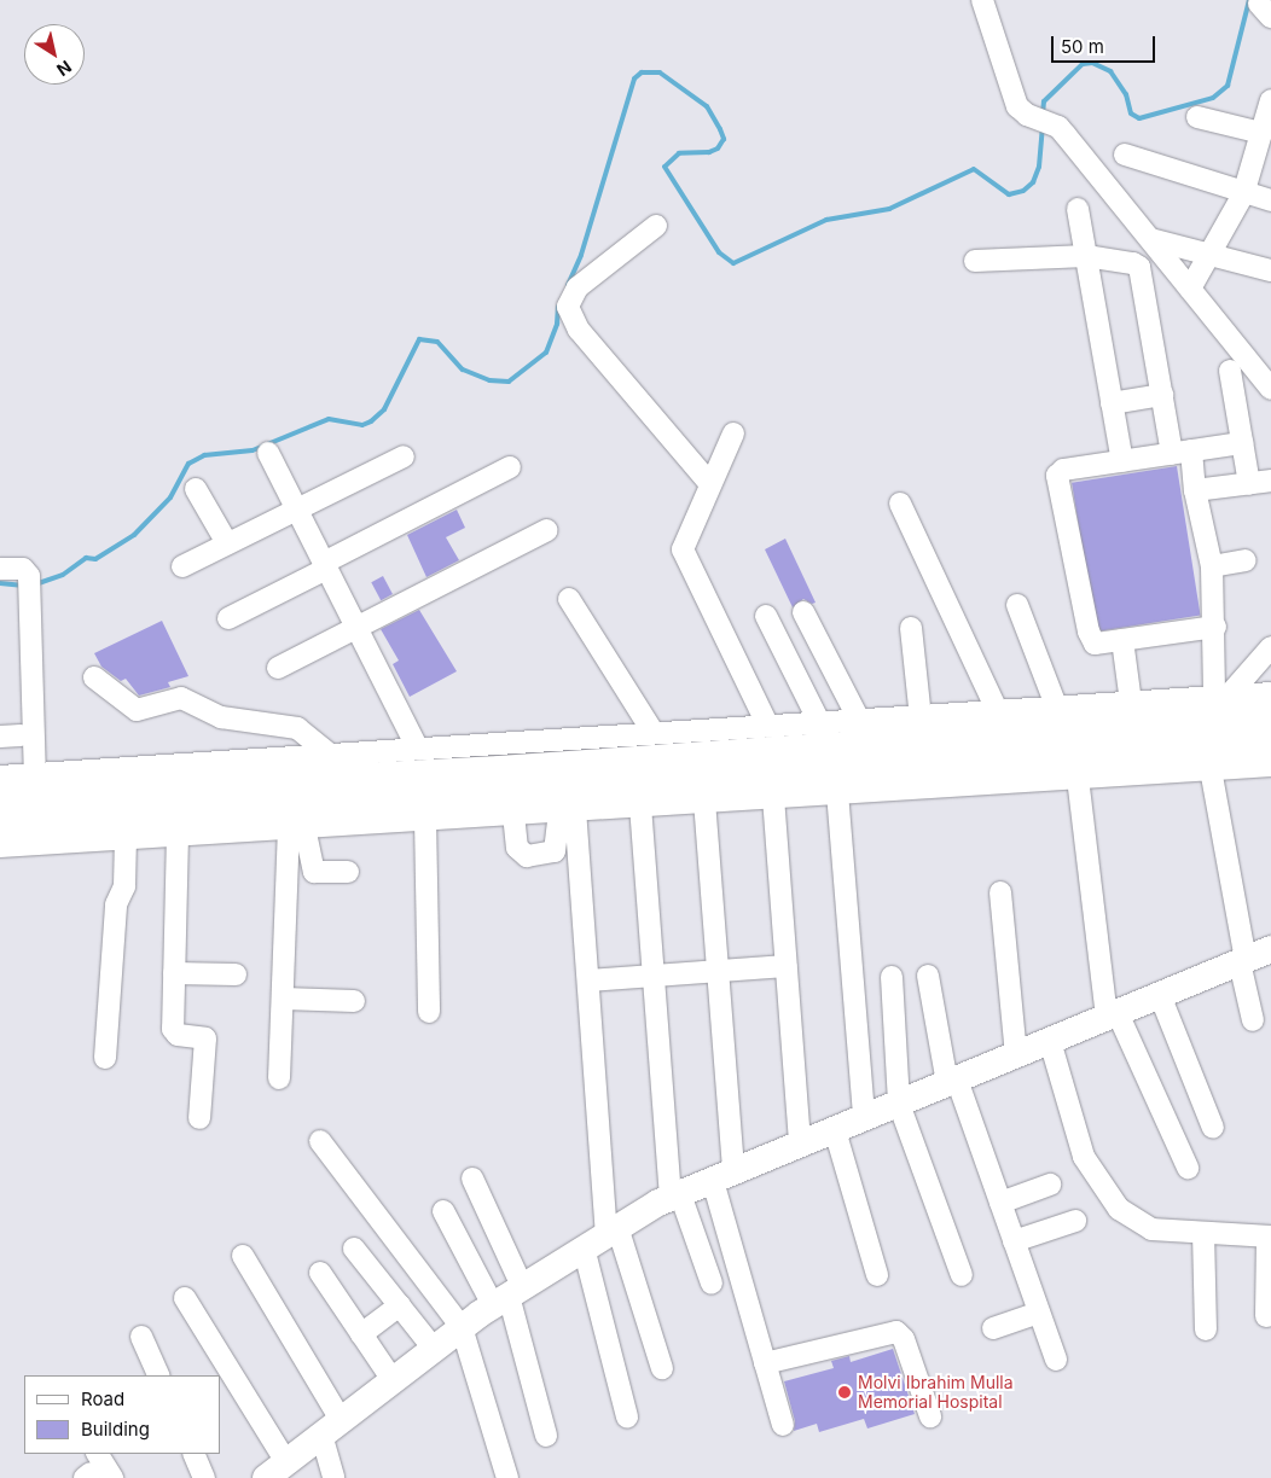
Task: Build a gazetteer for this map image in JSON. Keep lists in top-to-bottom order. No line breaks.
{"places":["Molvi Ibrahim Mulla Memorial Hospital"],"legend":["Road","Building"],"scale_bar":"50 m","north":"bottom right"}
